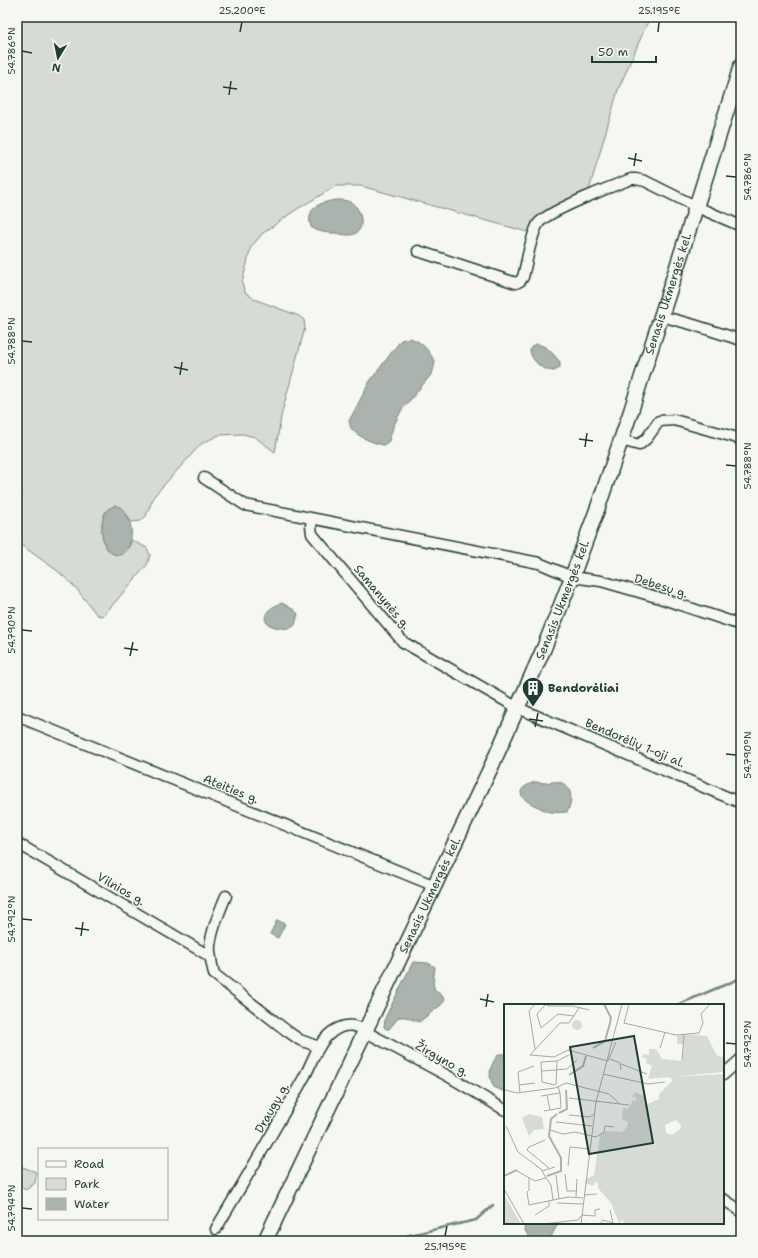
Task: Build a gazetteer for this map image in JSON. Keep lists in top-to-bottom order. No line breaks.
{"streets":{"main road":["Senasis Ukmergės kel."],"street":["Debesų g.","Samanynės g.","Bendorėlių 1-oji al.","Ateities g.","Vilnios g.","Žirgyno g.","Draugų g."]},"crossings":[["Senasis Ukmergės kel.","Debesų g."],["Senasis Ukmergės kel.","Samanynės g."],["Senasis Ukmergės kel.","Bendorėlių 1-oji al."],["Senasis Ukmergės kel.","Ateities g."],["Senasis Ukmergės kel.","Žirgyno g."],["Senasis Ukmergės kel.","Draugų g."],["Samanynės g.","Bendorėlių 1-oji al."],["Žirgyno g.","Draugų g."]],"places":{"building":["Bendorėliai"]},"legend":["Road","Park","Water"],"scale_bar":"50 m","north":"bottom","coordinates":["25.200°E","25.195°E","54.786°N","54.788°N","54.790°N","54.792°N","54.794°N"]}
